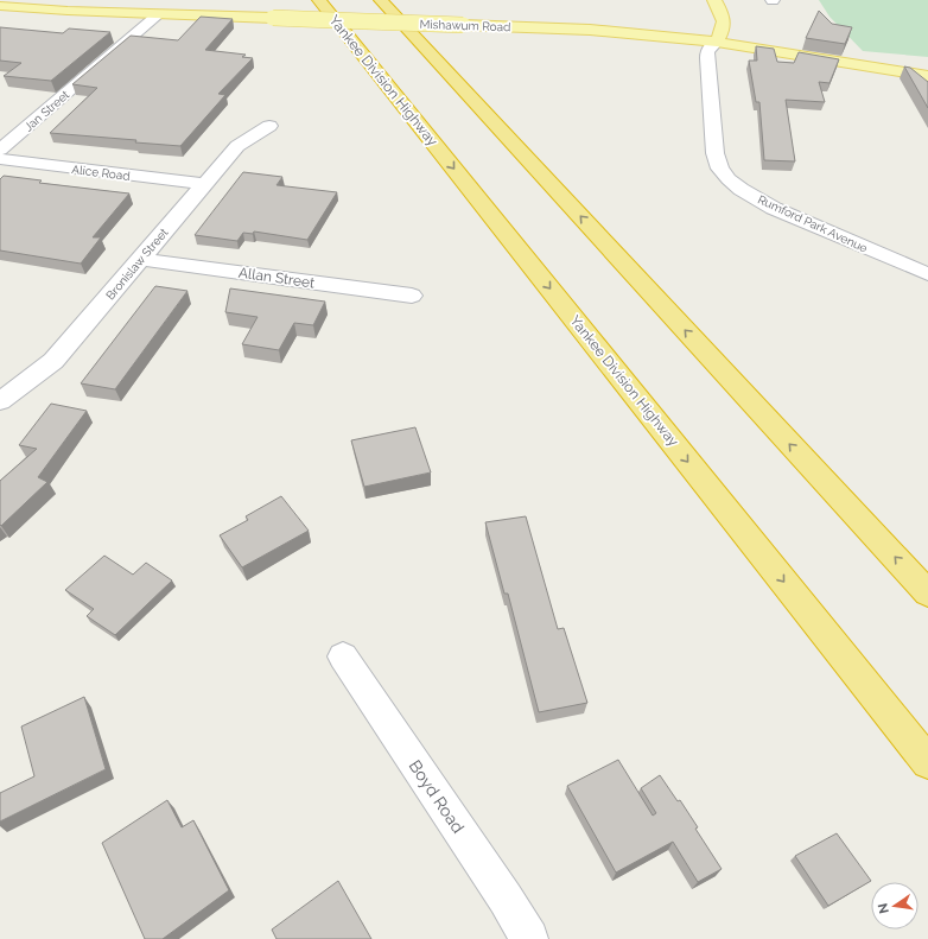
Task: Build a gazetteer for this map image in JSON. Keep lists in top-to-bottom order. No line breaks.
{"streets":{"highway":["Yankee Division Highway"],"main road":["Mishawum Road"],"street":["Jan Street","Alice Road","Rumford Park Avenue","Bronislaw Street","Allan Street","Boyd Road"]},"crossings":[["Mishawum Road","Jan Street"],["Mishawum Road","Rumford Park Avenue"],["Alice Road","Bronislaw Street"],["Bronislaw Street","Allan Street"]],"north":"left"}
